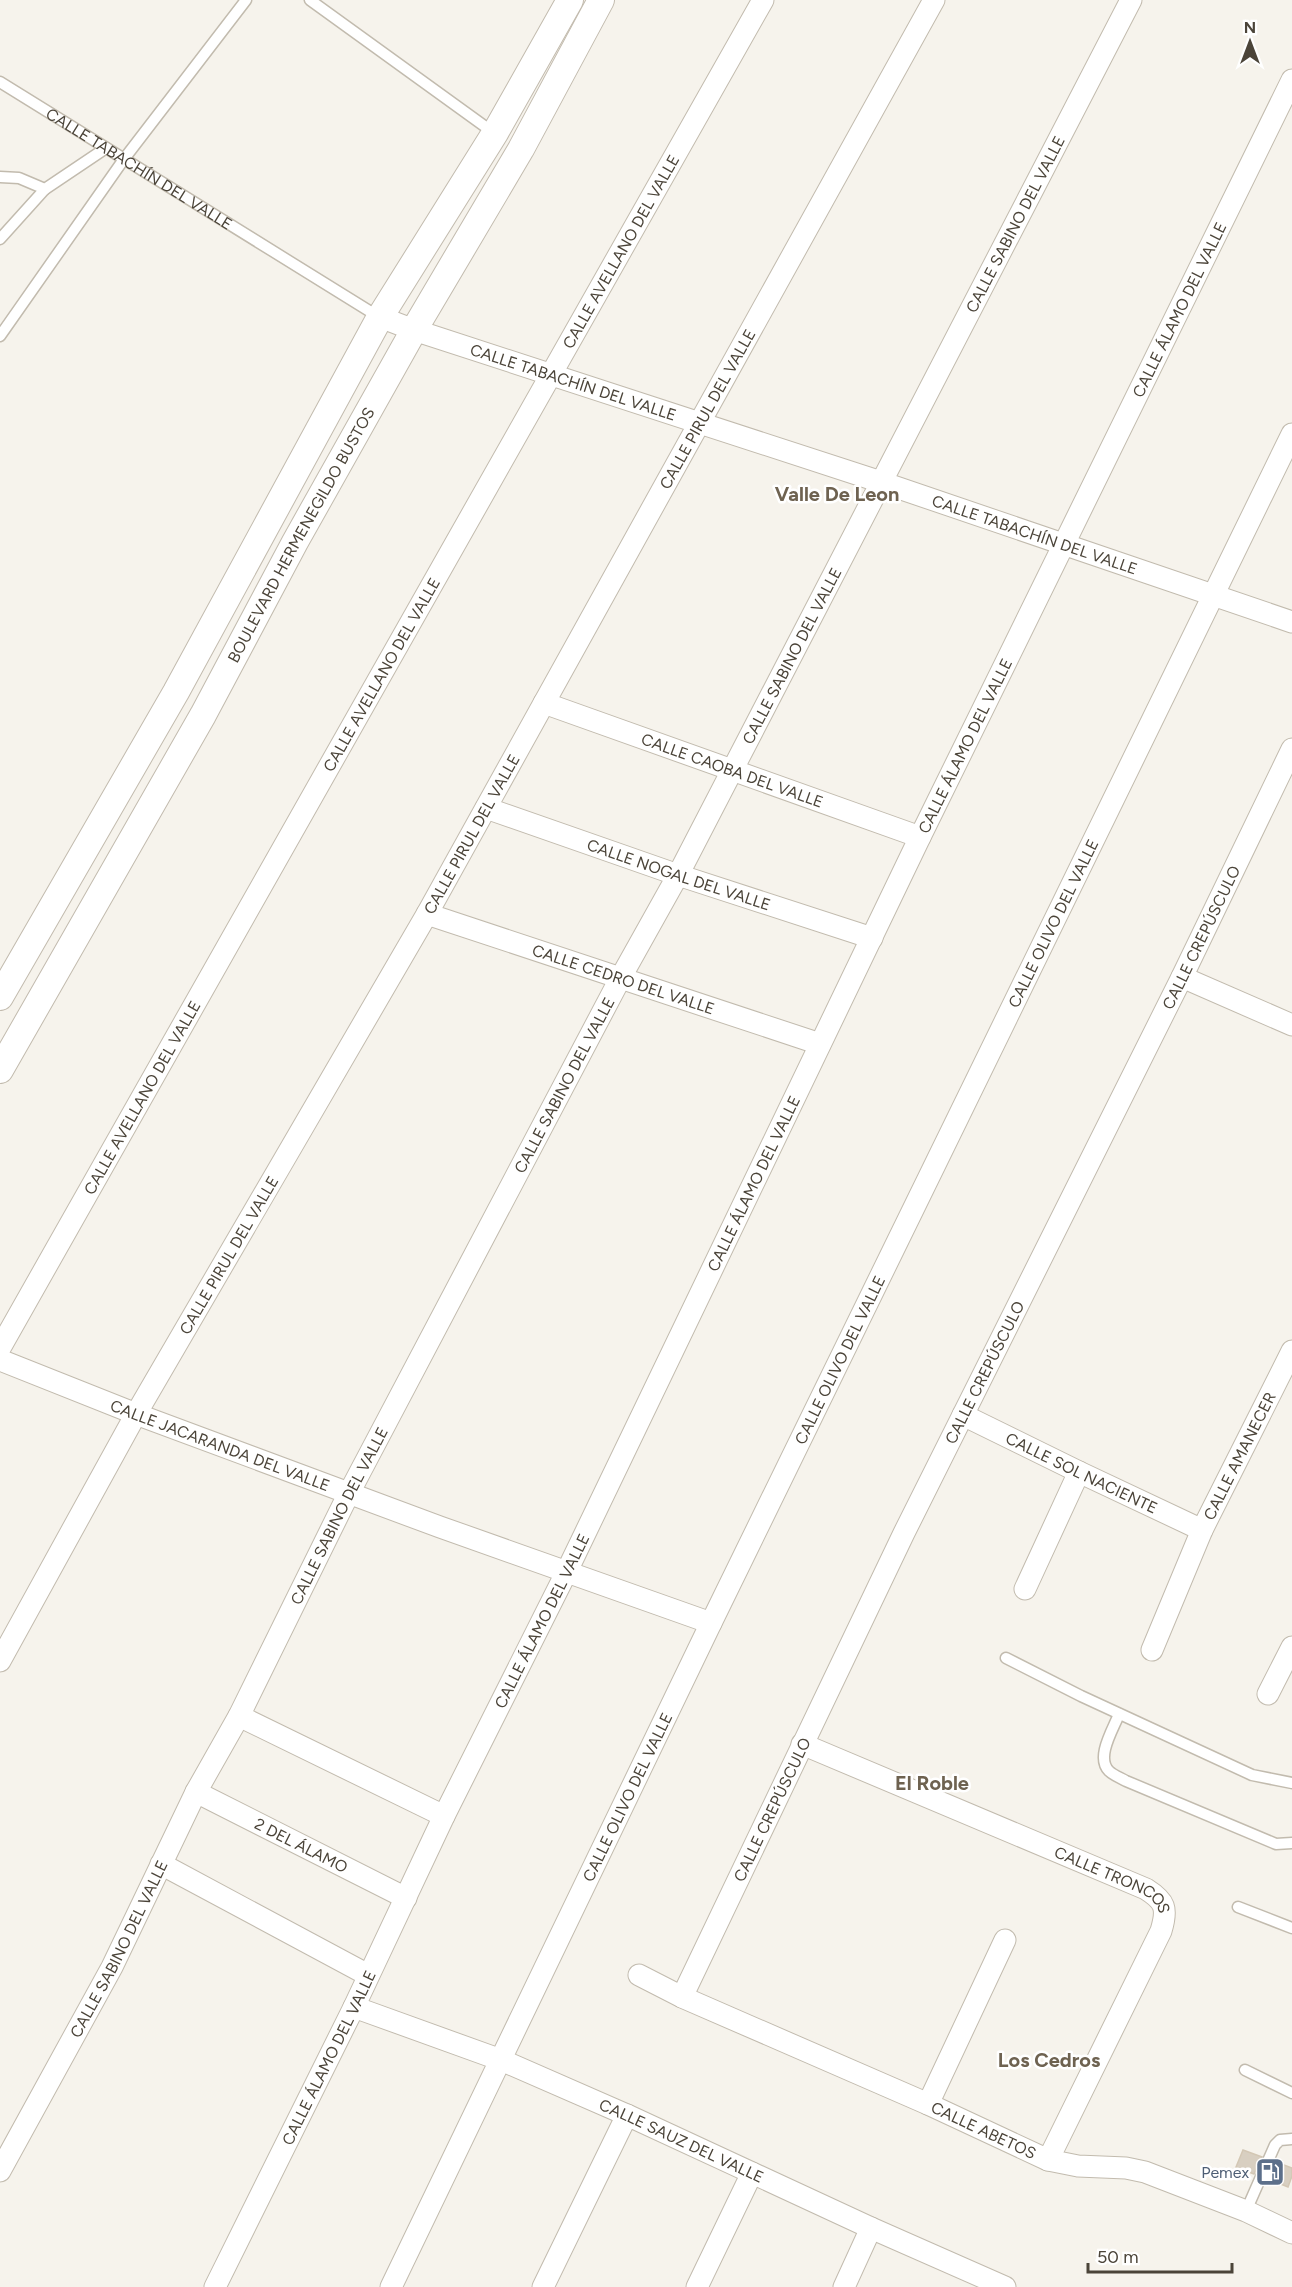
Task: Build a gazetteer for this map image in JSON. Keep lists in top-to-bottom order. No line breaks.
{"streets":{"street":["CALLE TABACHÍN DEL VALLE","CALLE SABINO DEL VALLE","CALLE AVELLANO DEL VALLE","CALLE ÁLAMO DEL VALLE","CALLE PIRUL DEL VALLE","BOULEVARD HERMENEGILDO BUSTOS","CALLE CAOBA DEL VALLE","CALLE NOGAL DEL VALLE","CALLE OLIVO DEL VALLE","CALLE CREPÚSCULO","CALLE CEDRO DEL VALLE","CALLE JACARANDA DEL VALLE","CALLE AMANECER","CALLE SOL NACIENTE","2 DEL ÁLAMO","CALLE TRONCOS","CALLE ABETOS","CALLE SAUZ DEL VALLE"]},"crossings":[["CALLE TABACHÍN DEL VALLE","CALLE SABINO DEL VALLE"],["CALLE TABACHÍN DEL VALLE","CALLE AVELLANO DEL VALLE"],["CALLE TABACHÍN DEL VALLE","CALLE ÁLAMO DEL VALLE"],["CALLE TABACHÍN DEL VALLE","CALLE PIRUL DEL VALLE"],["CALLE TABACHÍN DEL VALLE","BOULEVARD HERMENEGILDO BUSTOS"],["CALLE TABACHÍN DEL VALLE","CALLE OLIVO DEL VALLE"],["CALLE SABINO DEL VALLE","CALLE CAOBA DEL VALLE"],["CALLE SABINO DEL VALLE","CALLE NOGAL DEL VALLE"],["CALLE SABINO DEL VALLE","CALLE CEDRO DEL VALLE"],["CALLE SABINO DEL VALLE","CALLE JACARANDA DEL VALLE"],["CALLE SABINO DEL VALLE","2 DEL ÁLAMO"],["CALLE ÁLAMO DEL VALLE","CALLE CAOBA DEL VALLE"],["CALLE ÁLAMO DEL VALLE","CALLE NOGAL DEL VALLE"],["CALLE ÁLAMO DEL VALLE","CALLE CEDRO DEL VALLE"],["CALLE ÁLAMO DEL VALLE","CALLE JACARANDA DEL VALLE"],["CALLE ÁLAMO DEL VALLE","2 DEL ÁLAMO"],["CALLE ÁLAMO DEL VALLE","CALLE SAUZ DEL VALLE"],["CALLE PIRUL DEL VALLE","CALLE CAOBA DEL VALLE"],["CALLE PIRUL DEL VALLE","CALLE NOGAL DEL VALLE"],["CALLE PIRUL DEL VALLE","CALLE CEDRO DEL VALLE"],["CALLE PIRUL DEL VALLE","CALLE JACARANDA DEL VALLE"],["CALLE OLIVO DEL VALLE","CALLE JACARANDA DEL VALLE"],["CALLE OLIVO DEL VALLE","CALLE SAUZ DEL VALLE"],["CALLE CREPÚSCULO","CALLE SOL NACIENTE"],["CALLE CREPÚSCULO","CALLE TRONCOS"],["CALLE CREPÚSCULO","CALLE ABETOS"],["CALLE AMANECER","CALLE SOL NACIENTE"],["CALLE TRONCOS","CALLE ABETOS"]],"districts":["Valle De Leon","El Roble","Los Cedros"],"places":{"fuel station":["Pemex"]},"scale_bar":"50 m","north":"top"}
